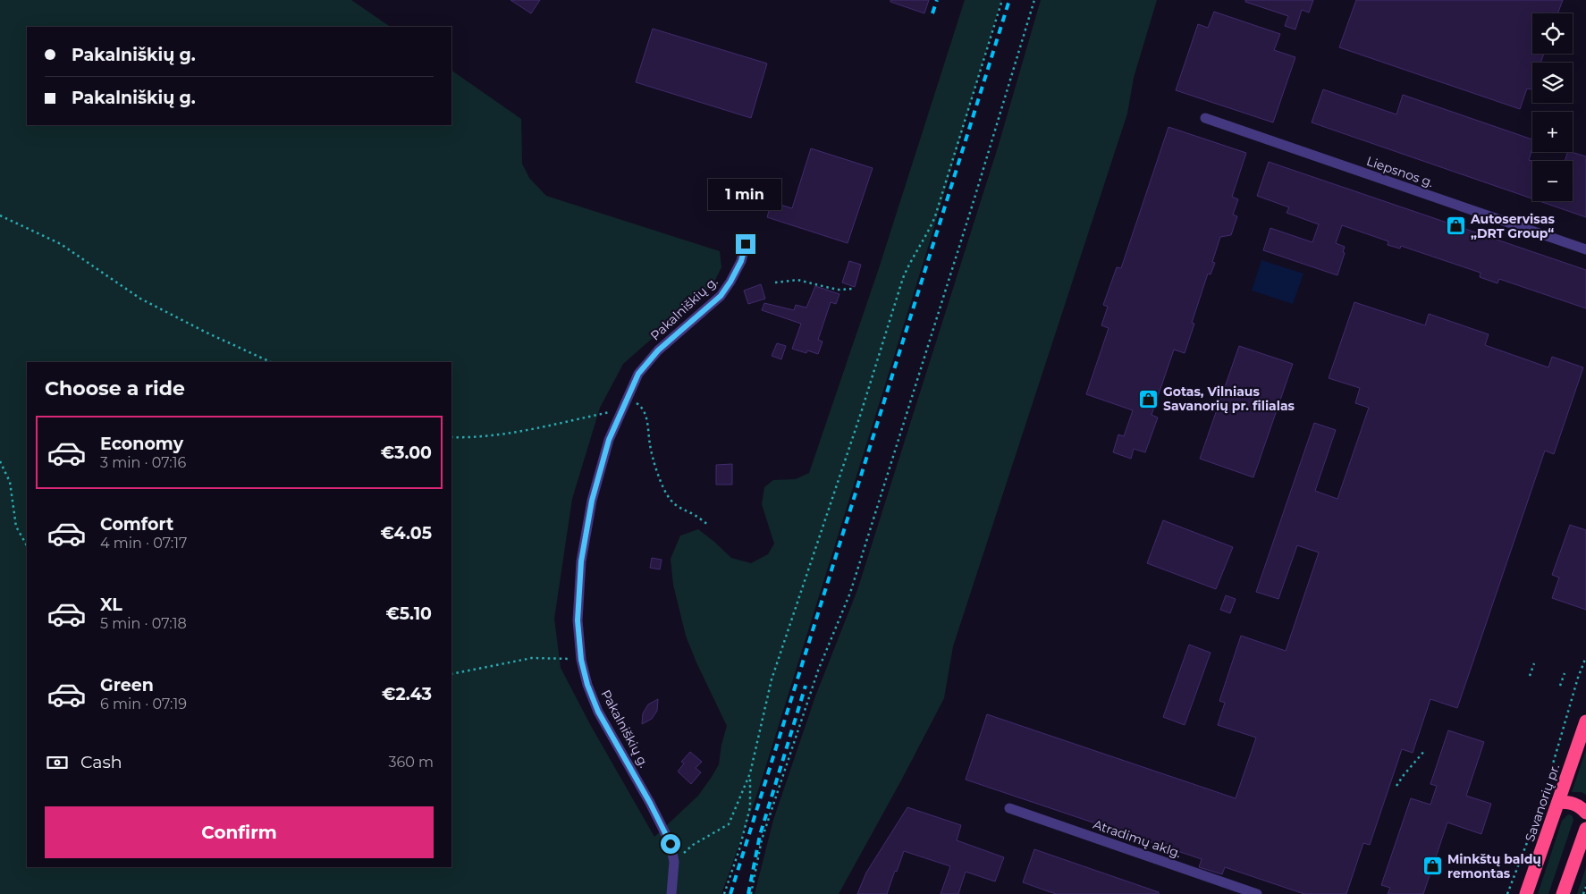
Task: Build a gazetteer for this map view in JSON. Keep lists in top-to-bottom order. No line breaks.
{"streets":{"highway":["Savanorių pr."],"street":["Liepsnos g.","Pakalniškių g.","Atradimų aklg."]},"places":{"shop":["Autoservisas „DRT Group“","Gotas, Vilniaus Savanorių pr. filialas","Minkštų baldų remontas"]},"page":{"map_buttons":["+","−"],"banner":["Pakalniškių g.","Pakalniškių g."],"bubble":"1 min","heading":"Choose a ride","list":[{"name":"Economy","note":"3 min · 07:16","value":"€3.00"},{"name":"Comfort","note":"4 min · 07:17","value":"€4.05"},{"name":"XL","note":"5 min · 07:18","value":"€5.10"},{"name":"Green","note":"6 min · 07:19","value":"€2.43"}],"pay":["Cash","360 m"],"buttons":"Confirm"}}
